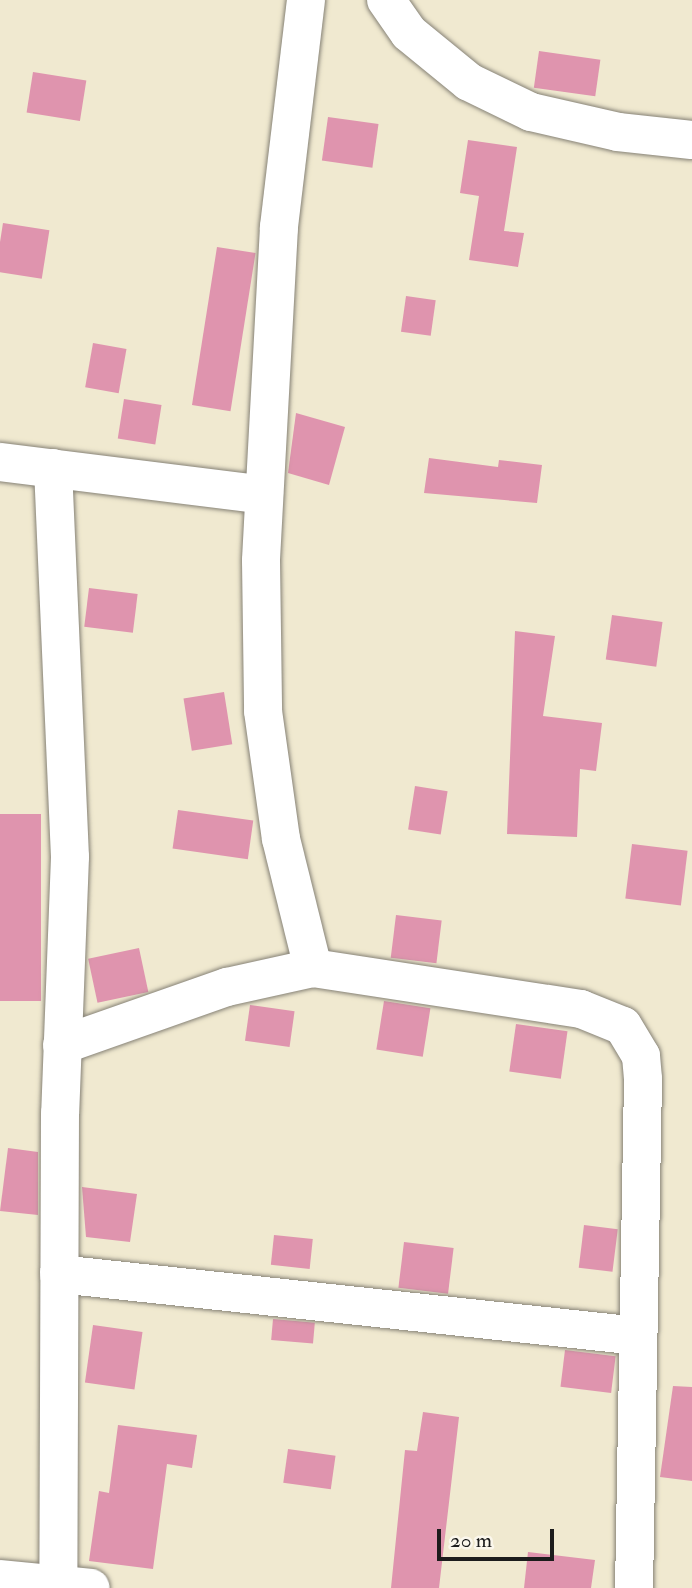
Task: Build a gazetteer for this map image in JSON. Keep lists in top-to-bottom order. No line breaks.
{"scale_bar":"20 m"}
